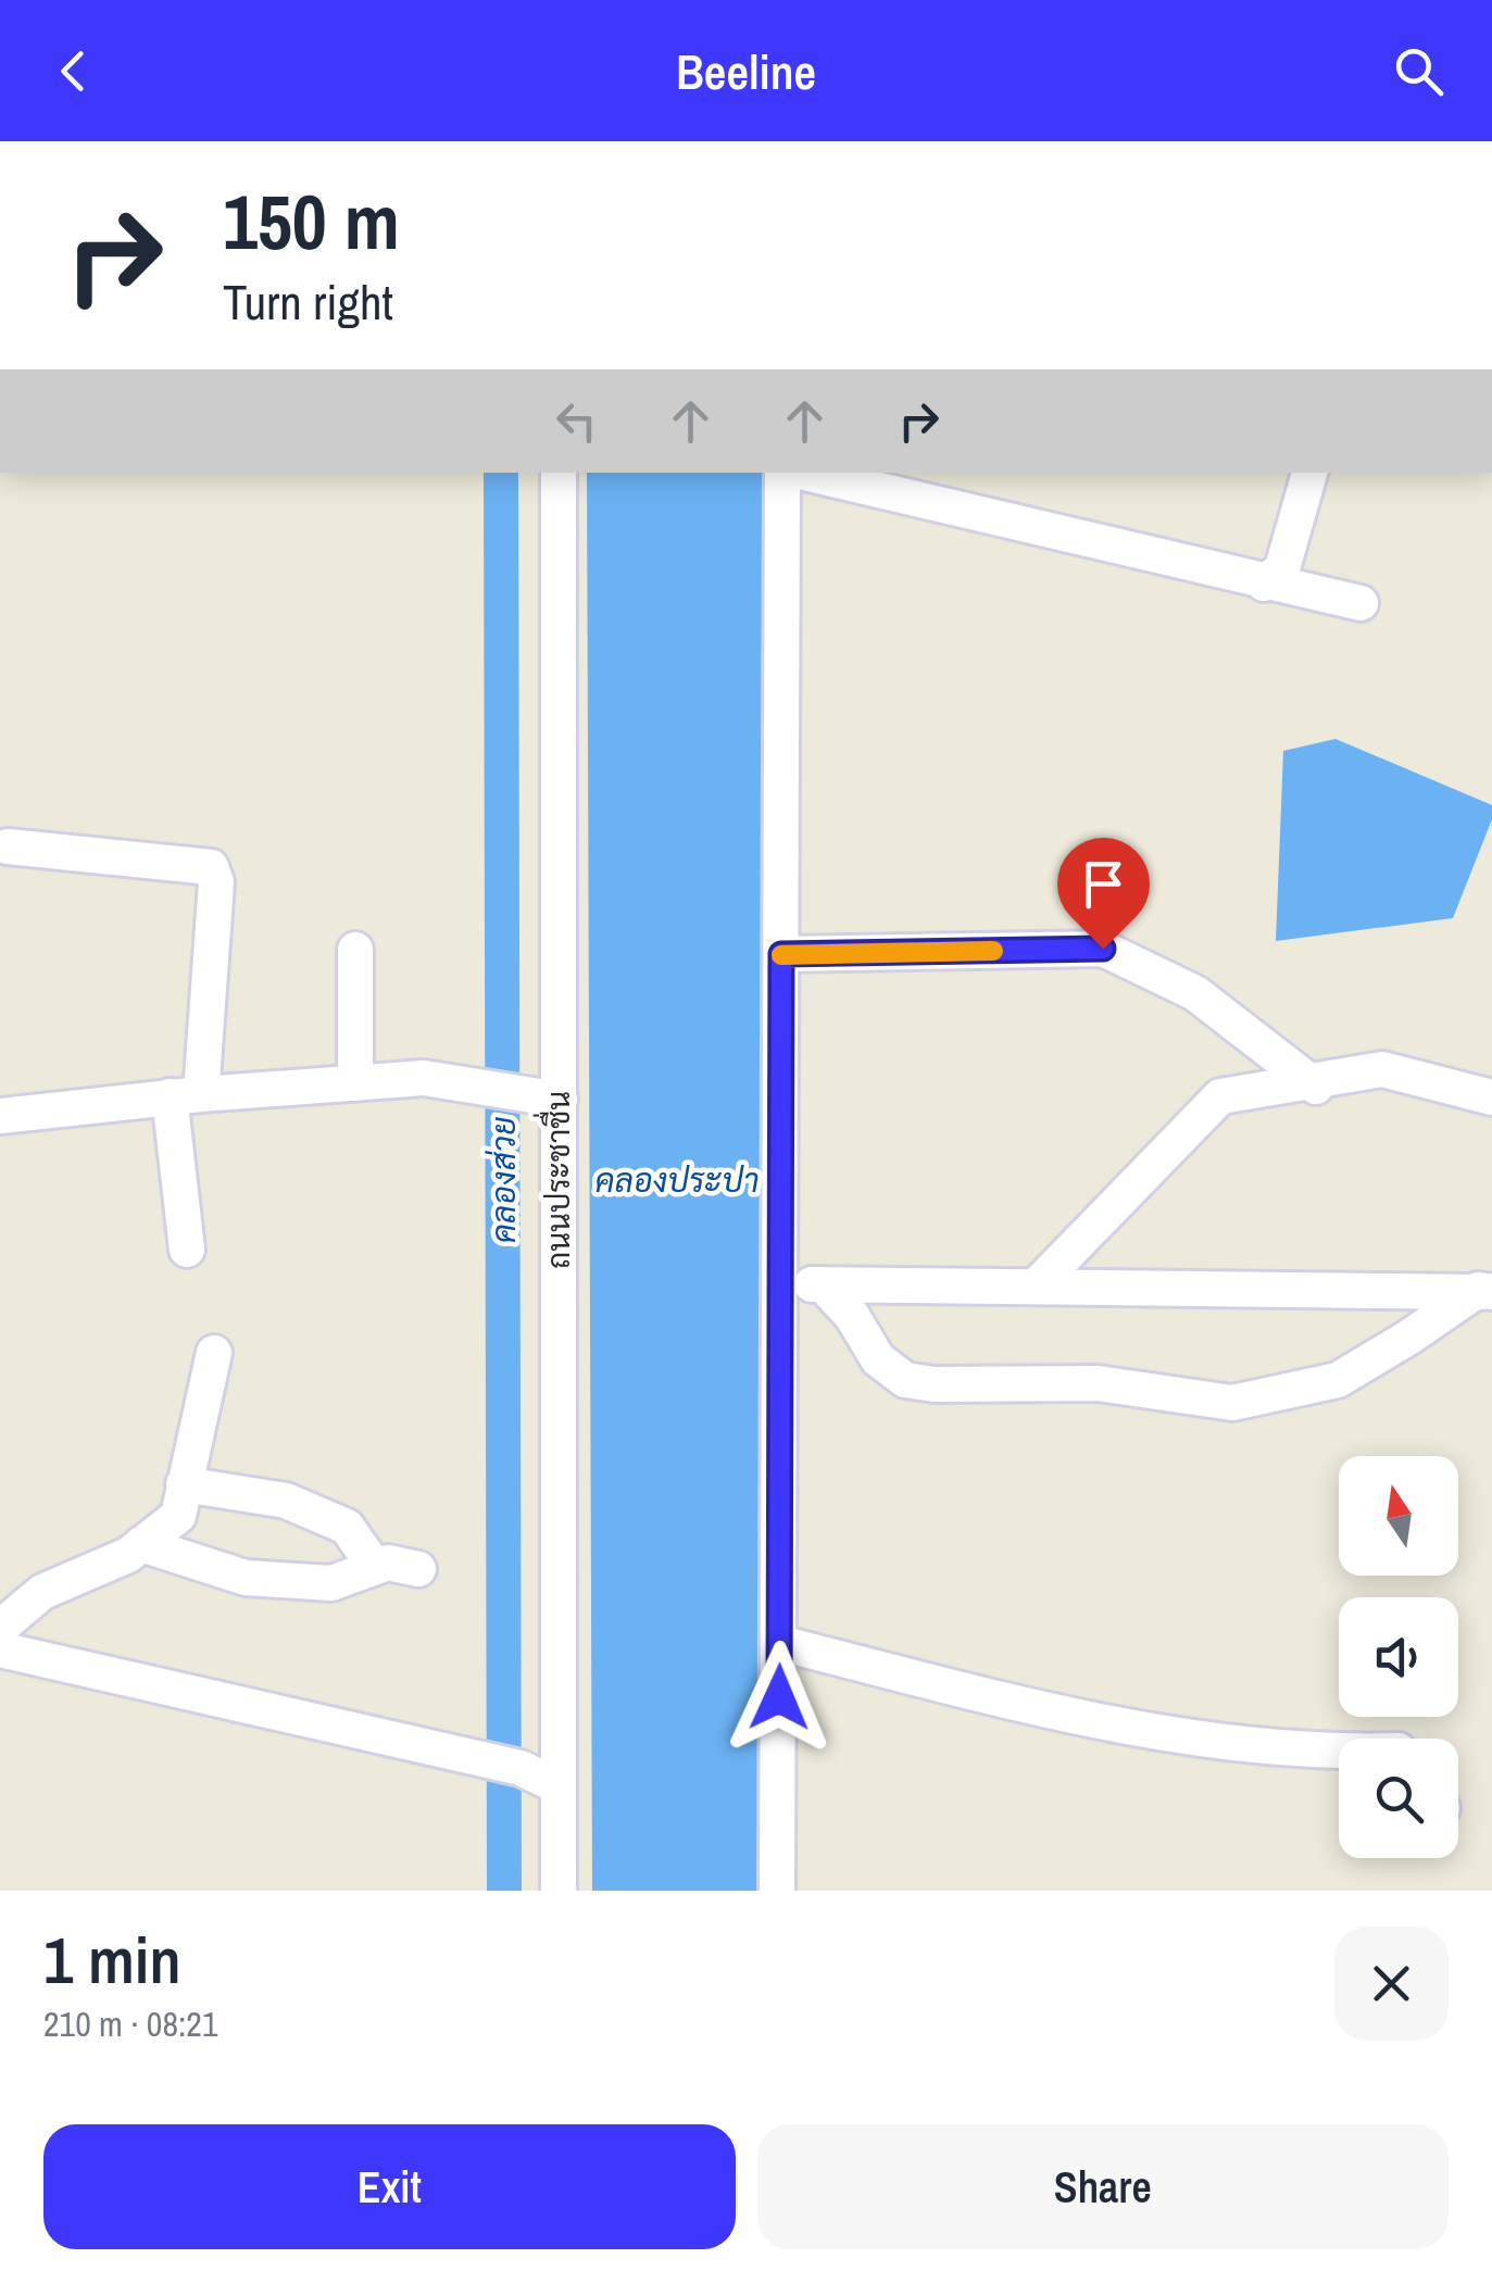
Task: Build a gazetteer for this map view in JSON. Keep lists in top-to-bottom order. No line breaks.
{"streets":{"street":["ถนนประชาชื่น"]},"water":["คลองส่วย","คลองประปา"],"north":"top","page":{"header":"Beeline","turn":["150 m","Turn right"],"heading":["1 min","210 m · 08:21"],"buttons":["Exit","Share"]}}
